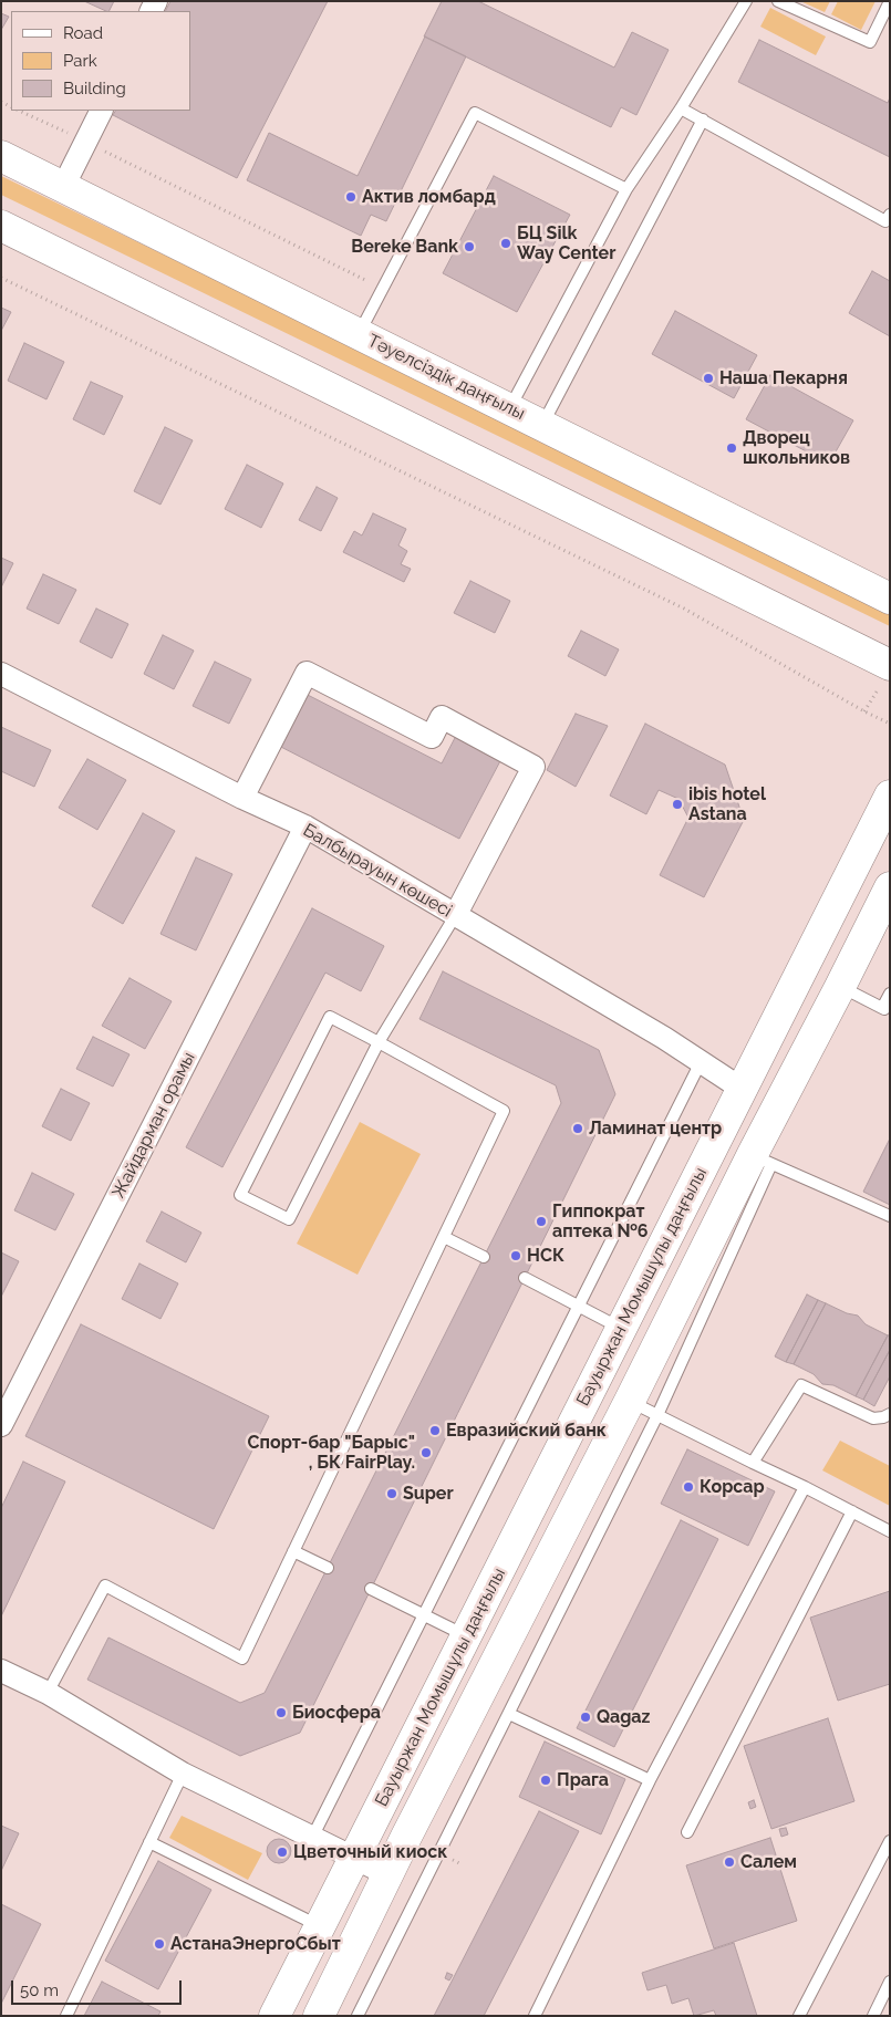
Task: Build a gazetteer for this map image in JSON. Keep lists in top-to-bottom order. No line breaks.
{"streets":{"main road":["Тәуелсіздік даңғылы","Бауыржан Момышұлы даңғылы"],"street":["Балбырауын көшесі","Жайдарман орамы"]},"crossings":[["Балбырауын көшесі","Жайдарман орамы"],["Балбырауын көшесі","Бауыржан Момышұлы даңғылы"]],"places":["Актив ломбард","БЦ Silk Way Center","Bereke Bank","Наша Пекарня","Дворец школьников","ibis hotel Astana","Ламинат центр","Гиппократ аптека №6","НСК","Евразийский банк","Спорт-бар \"Барыс\" , БК FairPlay.","Корсар","Super","Биосфера","Qagaz","Прага","Цветочный киоск","Салем","АстанаЭнергоСбыт"],"legend":["Road","Park","Building"],"scale_bar":"50 m"}
